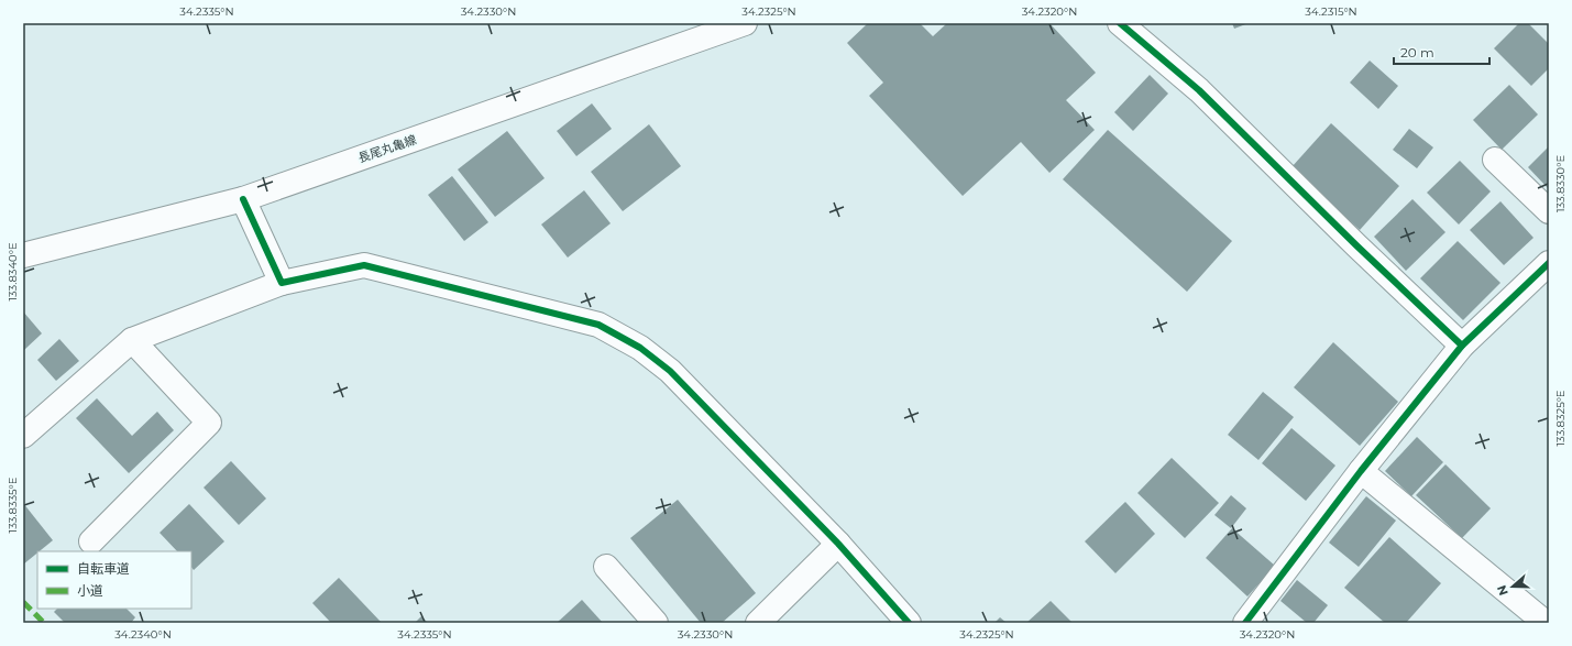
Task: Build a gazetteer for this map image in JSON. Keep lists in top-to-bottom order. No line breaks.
{"streets":{"street":["長尾丸亀線"]},"legend":["自転車道","小道"],"scale_bar":"20 m","north":"left","coordinates":["34.2335°N","34.2330°N","34.2325°N","34.2320°N","34.2315°N","133.8330°E","133.8340°E","133.8325°E","133.8335°E","34.2340°N"]}
